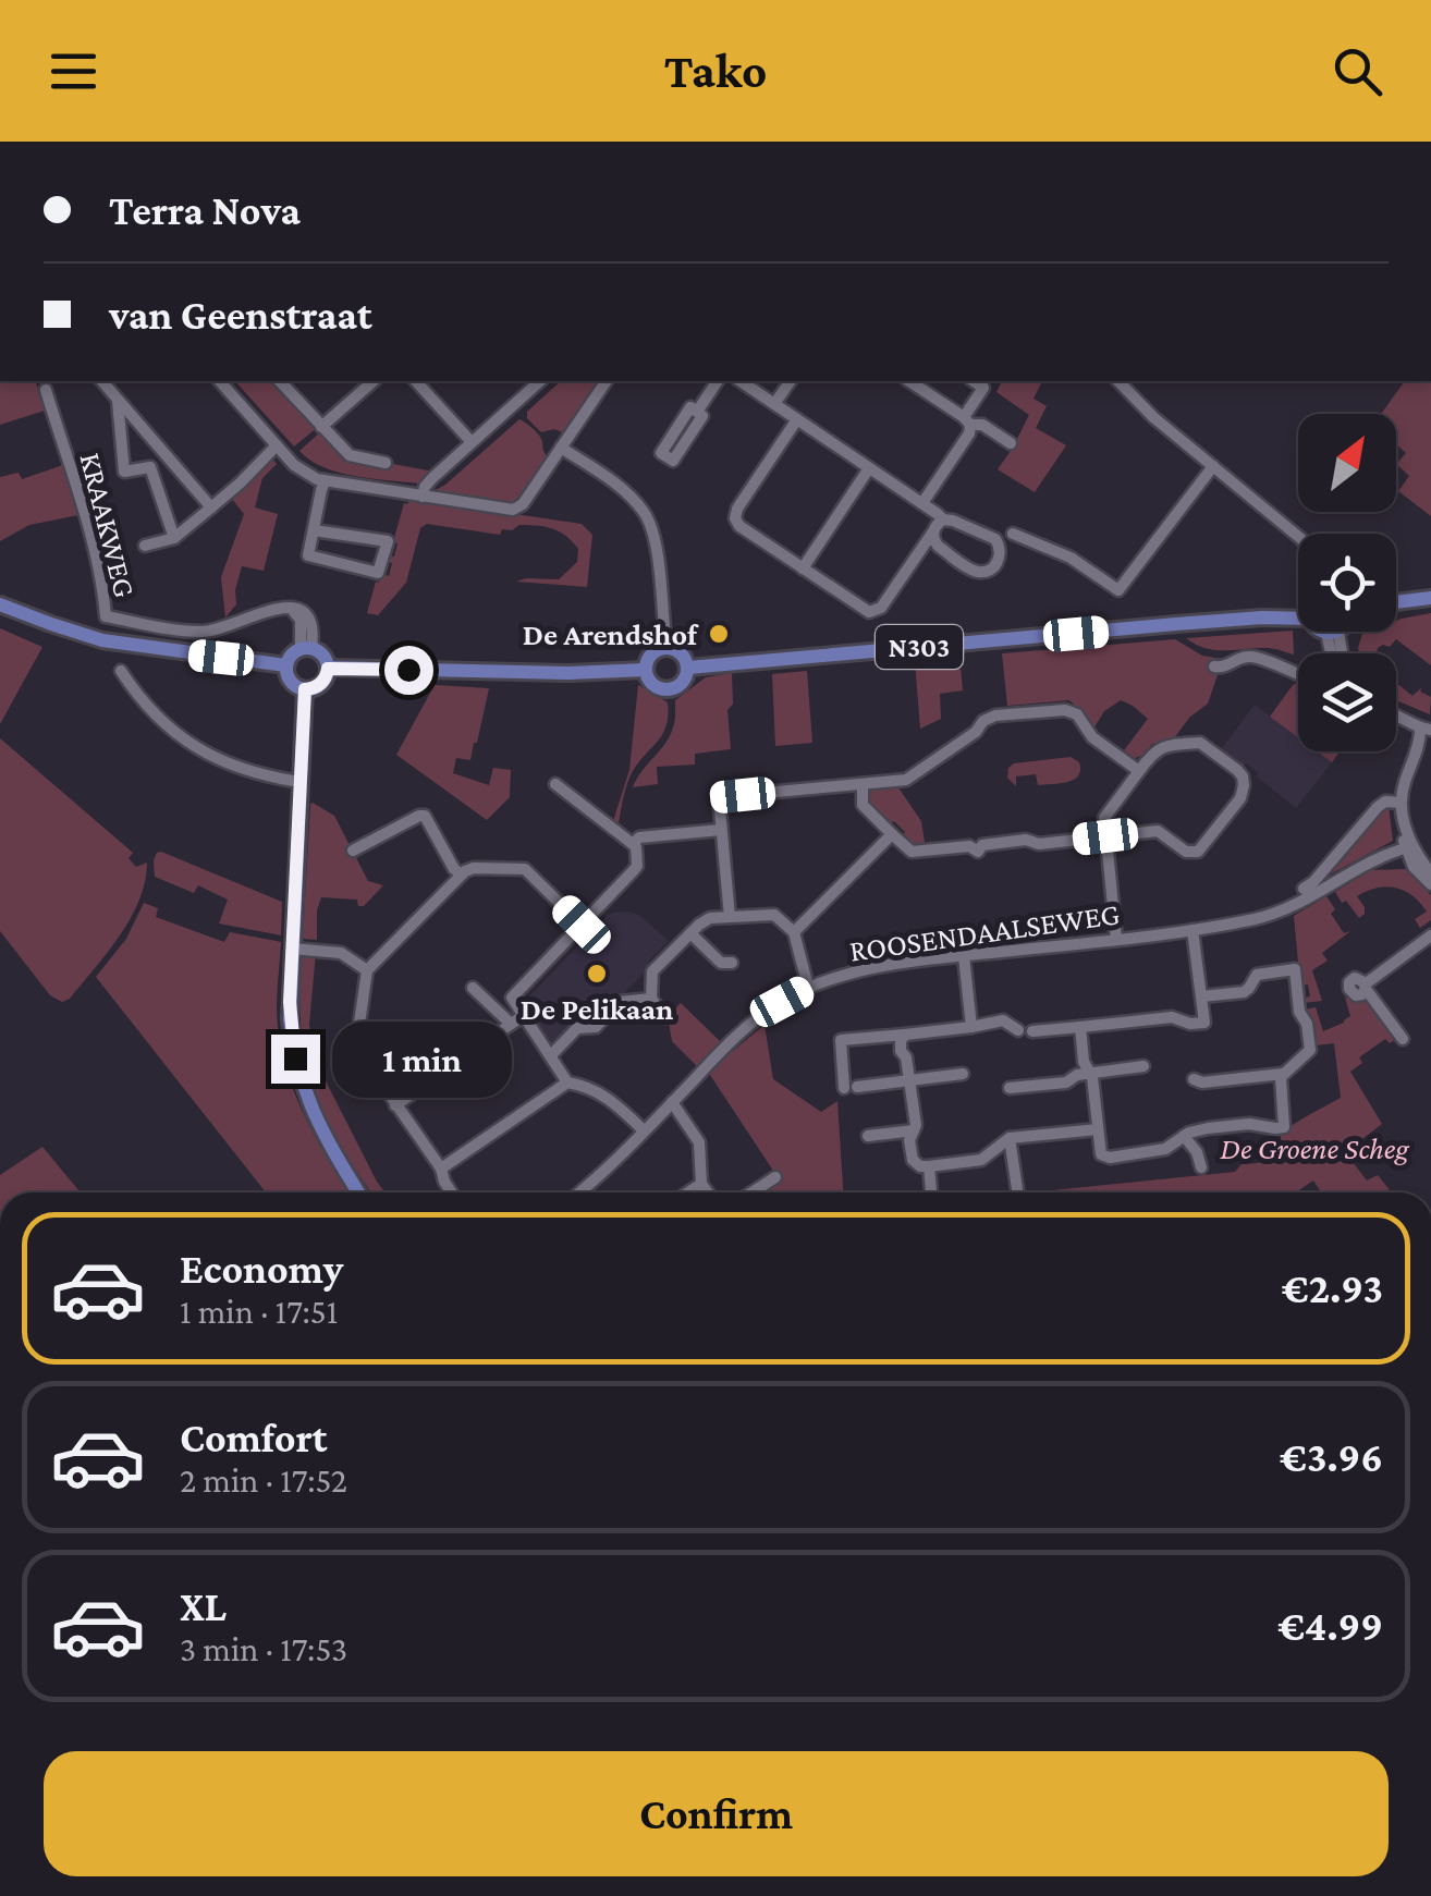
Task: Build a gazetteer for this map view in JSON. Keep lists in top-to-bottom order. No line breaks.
{"streets":{"main road":["N303"],"street":["KRAAKWEG","ROOSENDAALSEWEG"]},"crossings":[["KRAAKWEG","N303"]],"parks":["De Groene Scheg"],"places":["De Arendshof","De Pelikaan"],"north":"top right","page":{"header":"Tako","banner":["Terra Nova","van Geenstraat"],"bubble":"1 min","list":[{"name":"Economy","note":"1 min · 17:51","value":"€2.93"},{"name":"Comfort","note":"2 min · 17:52","value":"€3.96"},{"name":"XL","note":"3 min · 17:53","value":"€4.99"}],"buttons":"Confirm"}}
